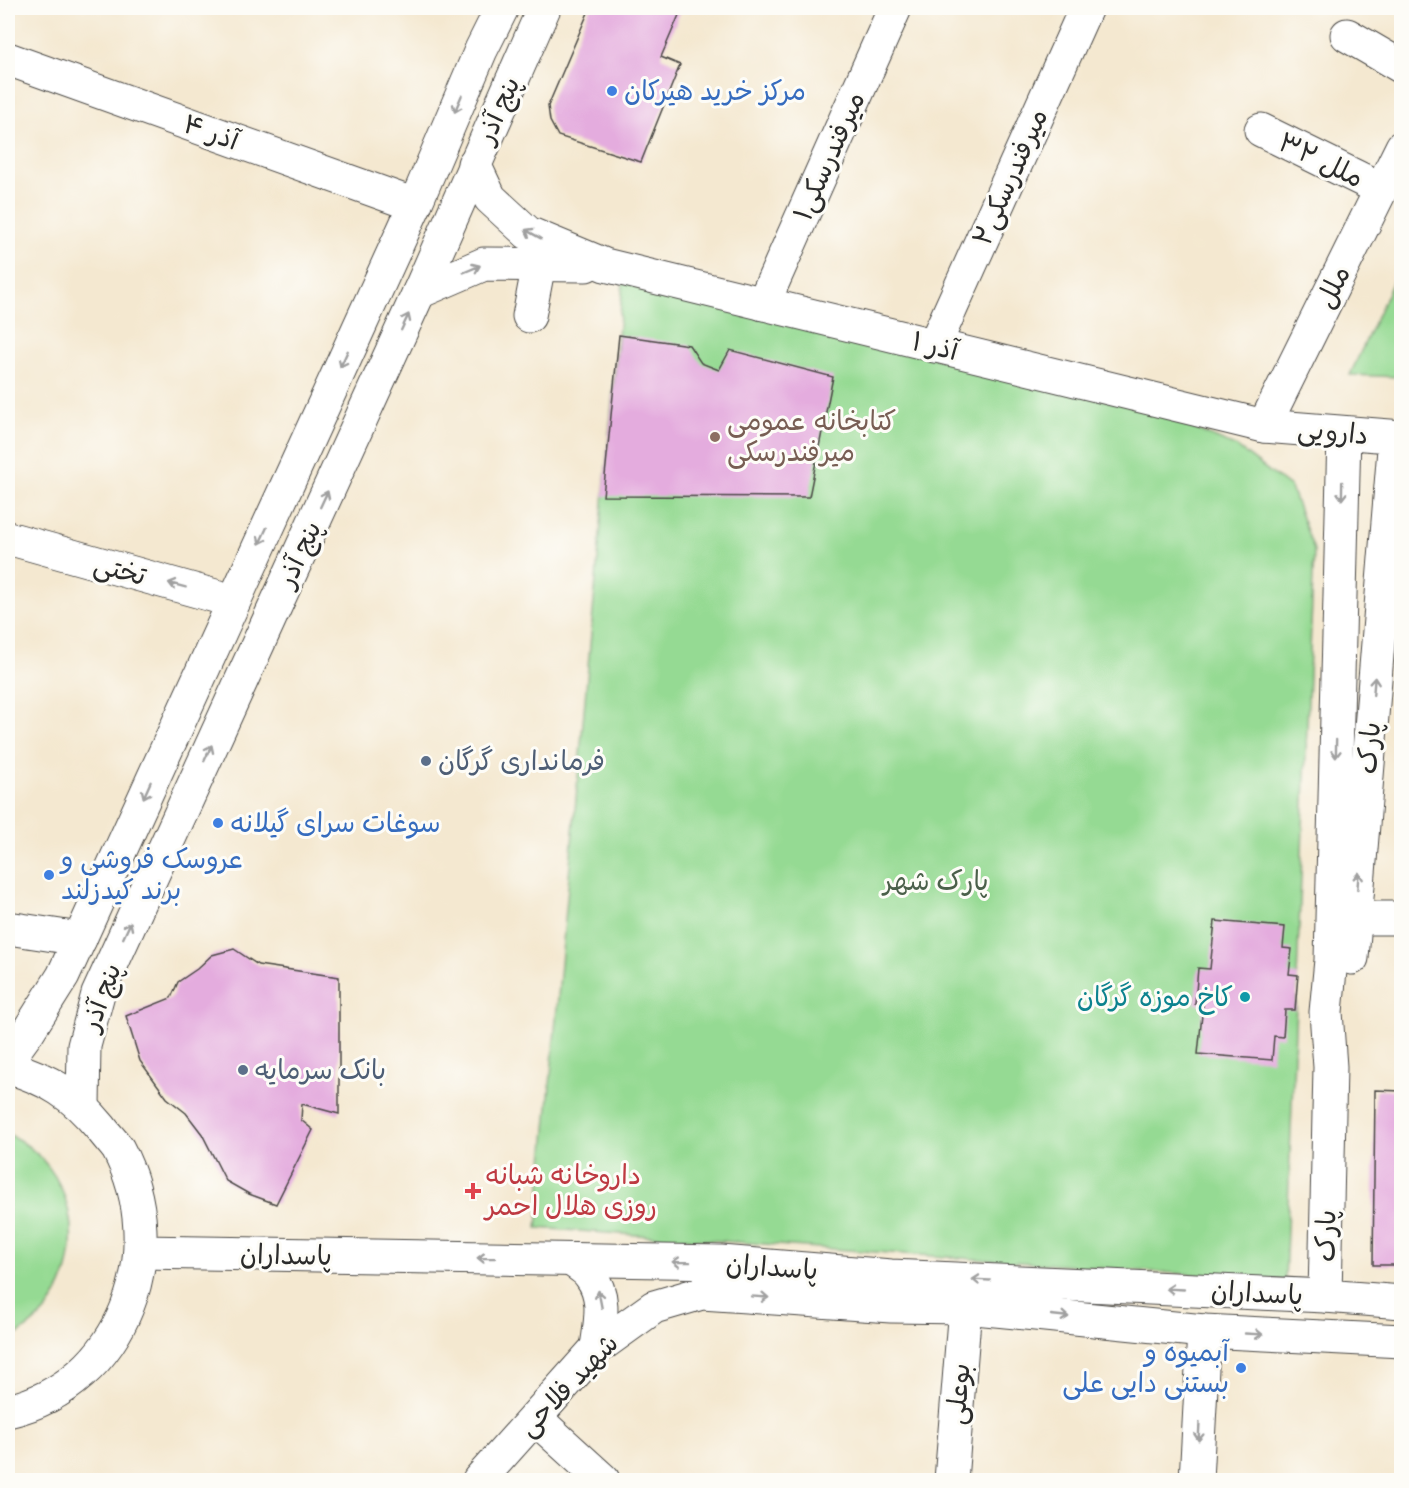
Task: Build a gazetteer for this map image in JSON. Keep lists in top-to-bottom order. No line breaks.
{"streets":{"main road":["پنج آذر","آذر ۴","میرفندرسکی۱","۳۲ ملل","میرفندرسکی۲","ملل","۱ آذر","دارویی","تختی","پارک","پاسداران","شهید فلاحی","بوعلی"]},"crossings":[["پنج آذر","آذر ۴"],["پنج آذر","تختی"],["میرفندرسکی۱","۱ آذر"],["۳۲ ملل","ملل"],["میرفندرسکی۲","۱ آذر"],["ملل","۱ آذر"],["ملل","دارویی"],["۱ آذر","دارویی"],["دارویی","پارک"],["پارک","پاسداران"],["پاسداران","شهید فلاحی"],["پاسداران","بوعلی"]],"one_way":["تختی"],"parks":["پارک شهر"],"places":{"other":["مرکز خرید هیرکان","کتابخانه عمومی میرفندرسکی","فرمانداری گرگان","سوغات سرای گیلانه","عروسک فروشی و برند کیدزلند","کاخ موزه گرگان","بانک سرمایه","آبمیوه و بستنی دایی علی"],"health":["داروخانه شبانه روزی هلال احمر"]}}
